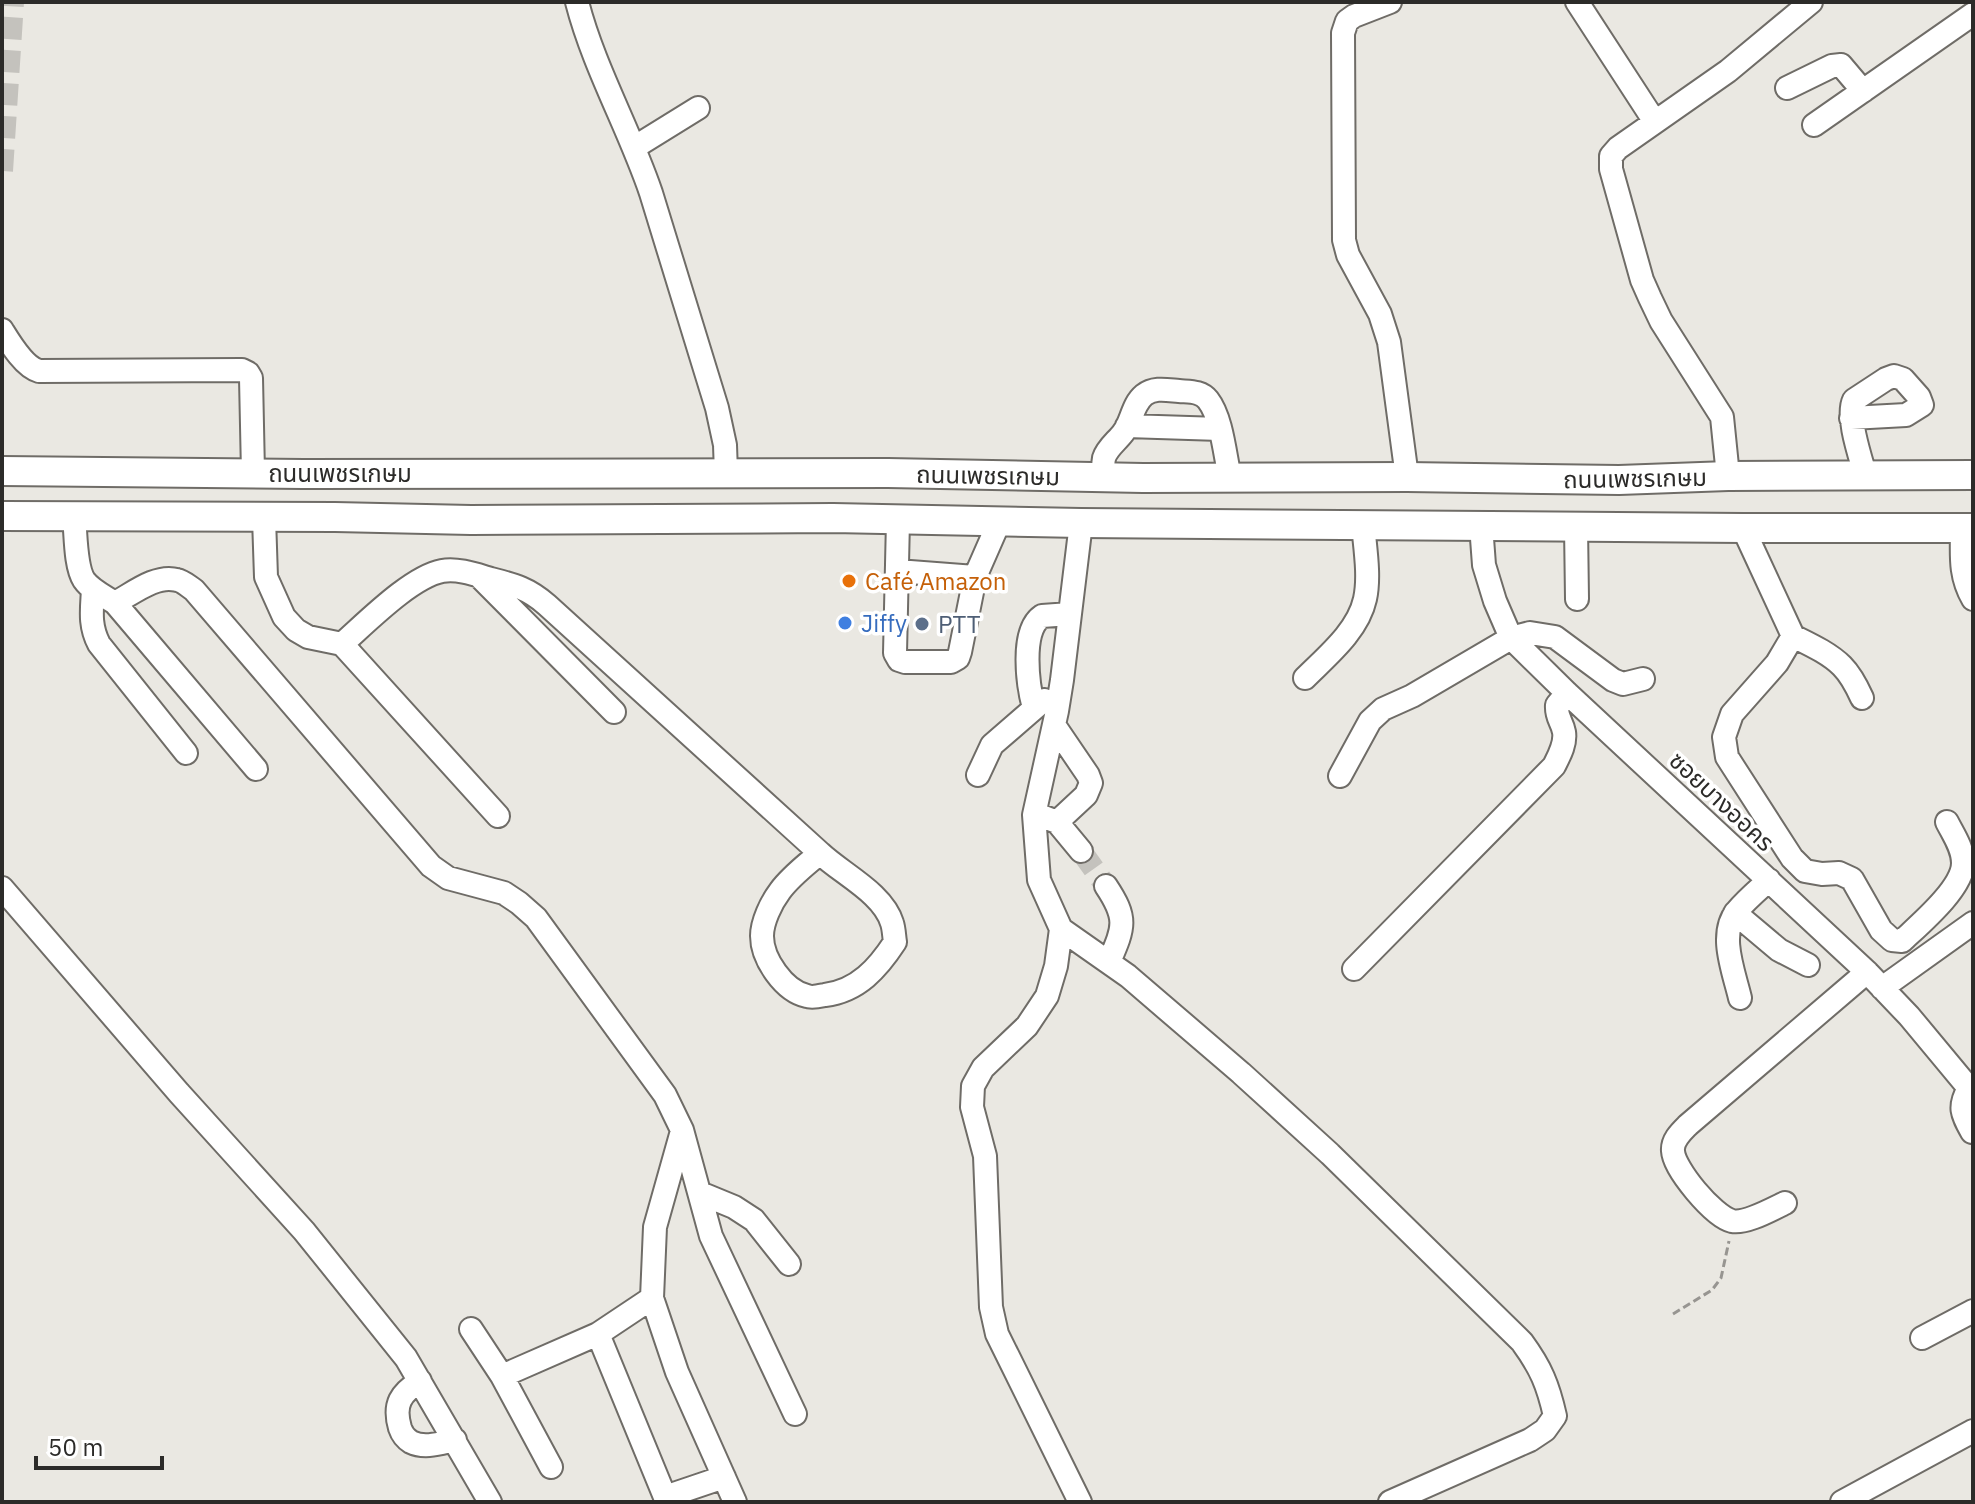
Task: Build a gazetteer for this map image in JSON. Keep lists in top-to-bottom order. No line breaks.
{"streets":{"main road":["ถนนเพชรเกษม"],"street":["ซอยบางออคร"]},"crossings":[["ถนนเพชรเกษม","ซอยบางออคร"]],"places":["Café Amazon","Jiffy","PTT"],"scale_bar":"50 m"}
